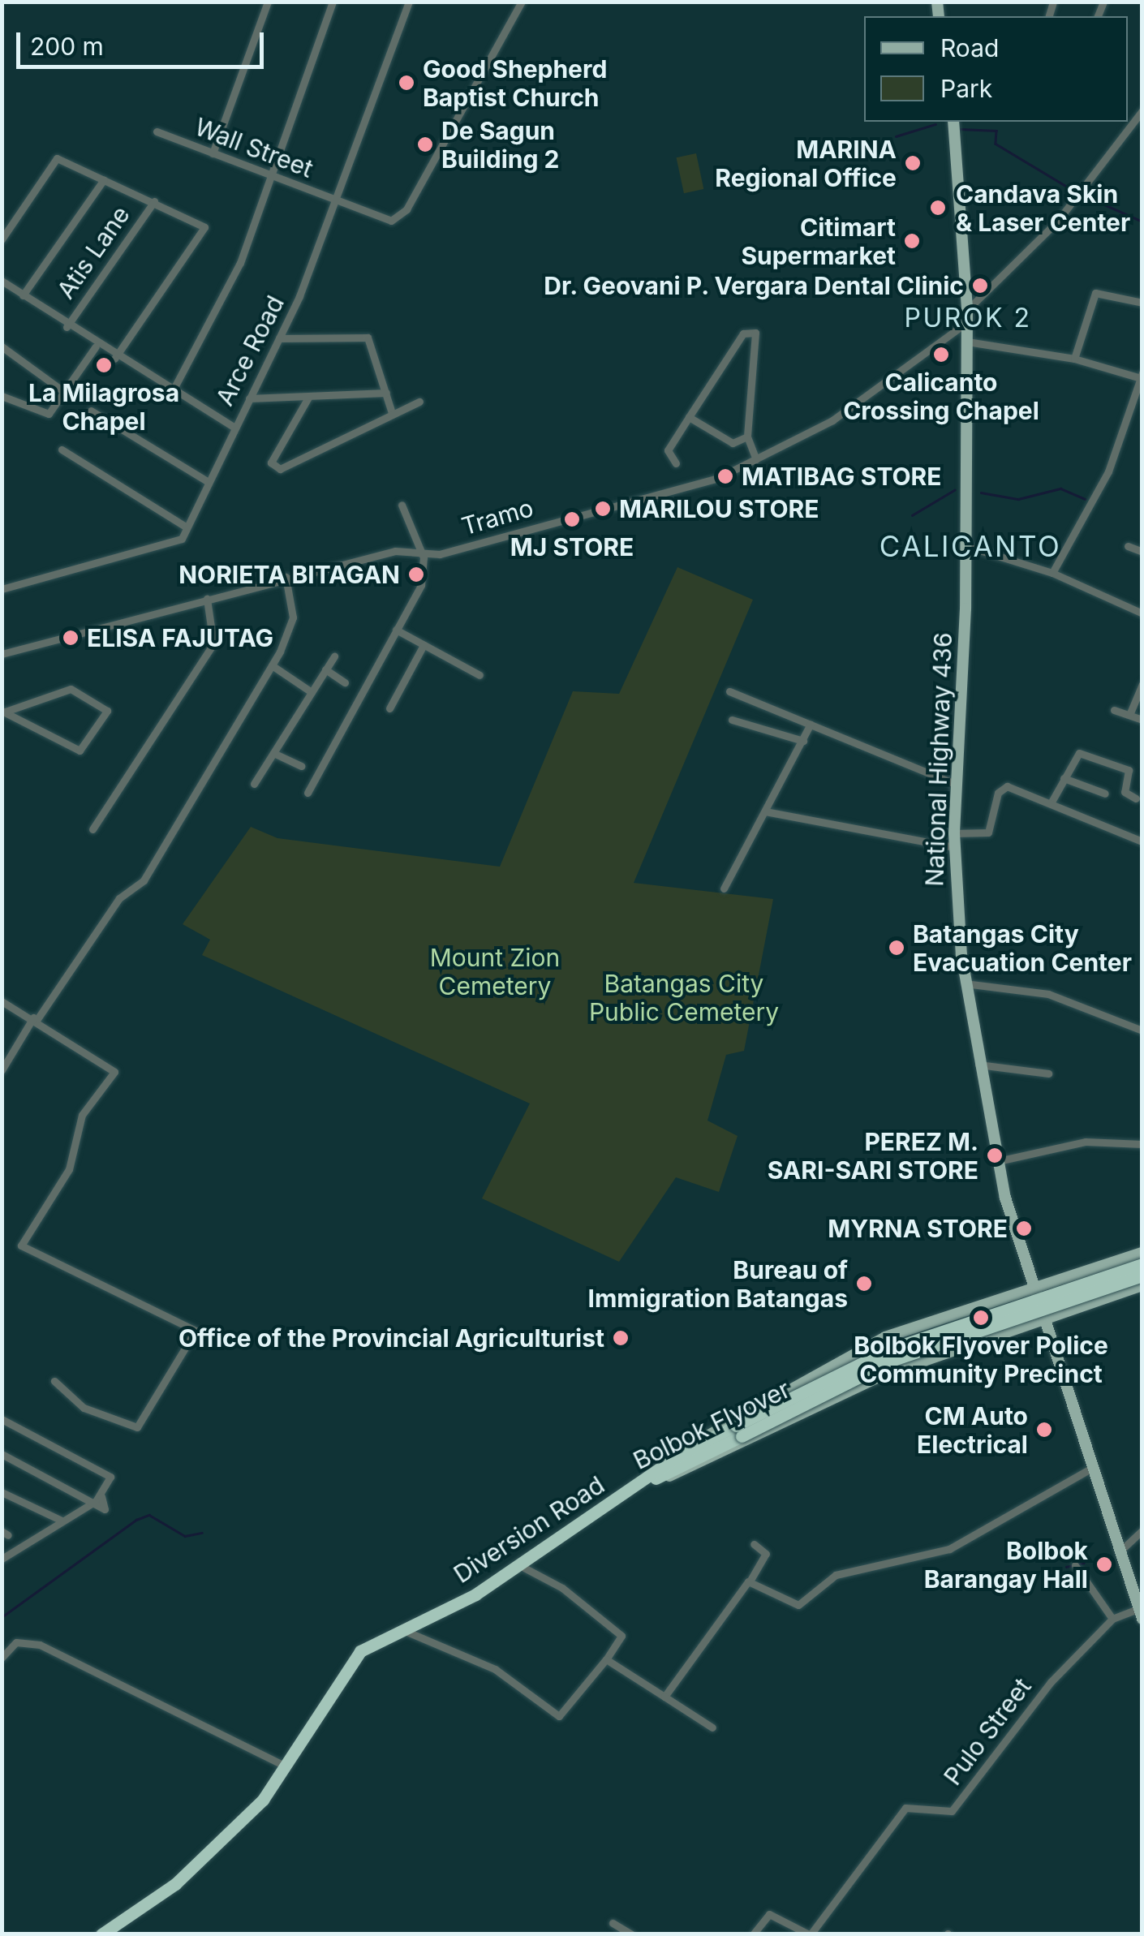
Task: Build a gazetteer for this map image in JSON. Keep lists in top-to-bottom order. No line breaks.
{"streets":{"highway":["Bolbok Flyover","Diversion Road"],"main road":["National Highway 436"],"street":["Wall Street","Atis Lane","Arce Road","Tramo","Pulo Street"]},"crossings":[["Wall Street","Arce Road"],["Tramo","National Highway 436"],["National Highway 436","Diversion Road"],["National Highway 436","Pulo Street"],["Bolbok Flyover","Diversion Road"]],"districts":["PUROK 2","CALICANTO"],"parks":["Mount Zion Cemetery","Batangas City Public Cemetery"],"places":["Good Shepherd Baptist Church","De Sagun Building 2","MARINA Regional Office","Candava Skin & Laser Center","Citimart Supermarket","Dr. Geovani P. Vergara Dental Clinic","Calicanto Crossing Chapel","La Milagrosa Chapel","MATIBAG STORE","MARILOU STORE","MJ STORE","NORIETA BITAGAN","ELISA FAJUTAG","Batangas City Evacuation Center","PEREZ M. SARI-SARI STORE","MYRNA STORE","Bureau of Immigration Batangas","Bolbok Flyover Police Community Precinct","Office of the Provincial Agriculturist","CM Auto Electrical","Bolbok Barangay Hall"],"legend":["Road","Park"],"scale_bar":"200 m"}
